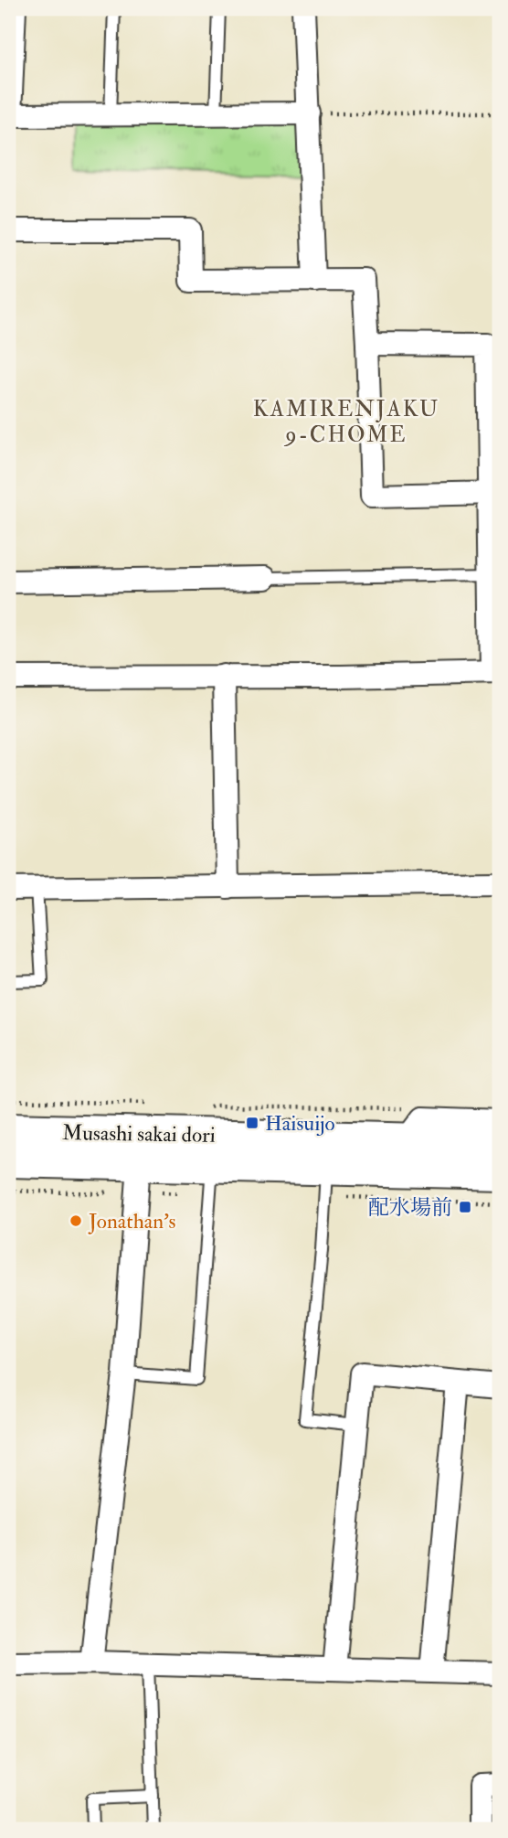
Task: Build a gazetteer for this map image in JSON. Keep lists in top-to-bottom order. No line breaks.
{"streets":{"main road":["Musashi sakai dori"]},"districts":["KAMIRENJAKU 9-CHOME"],"places":{"transit":["Haisuijo","配水場前"],"other":["Jonathan's"]}}
